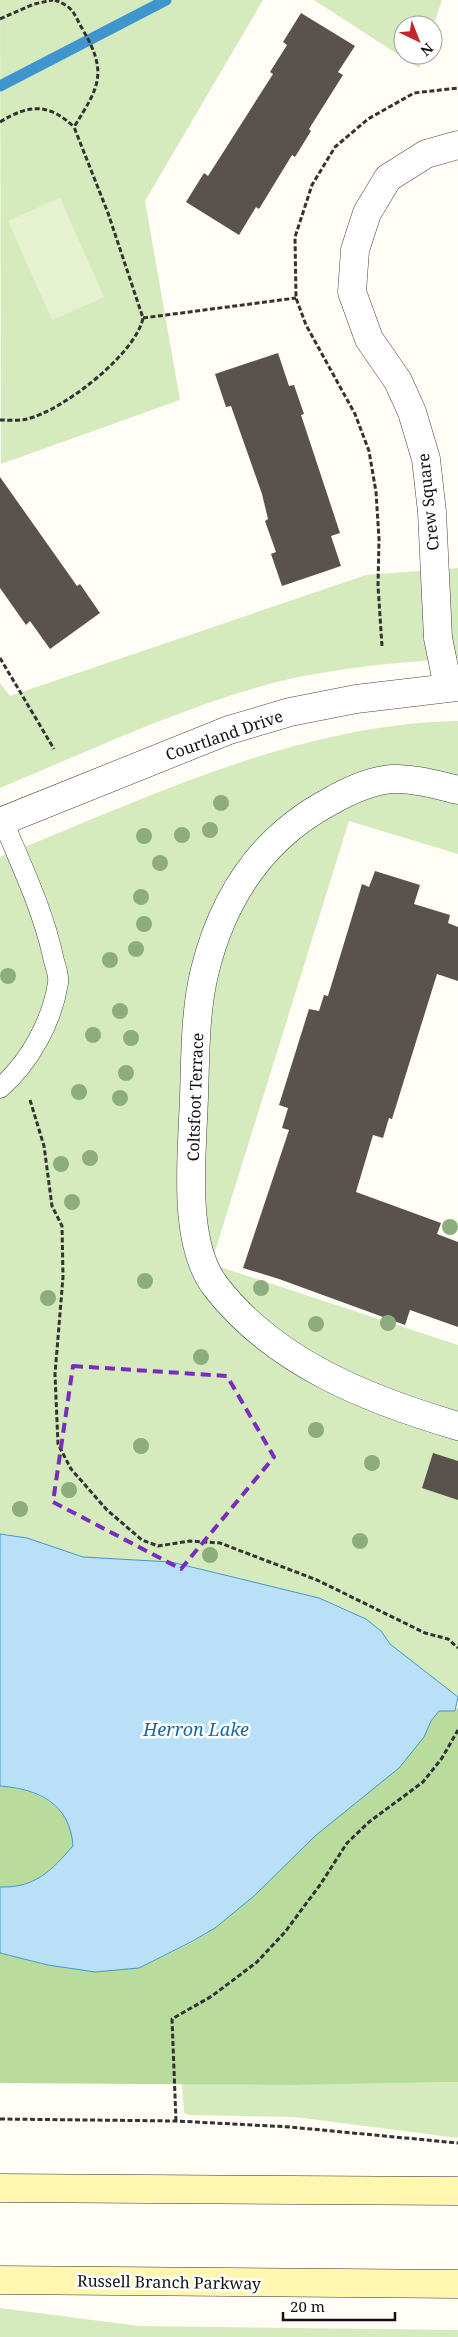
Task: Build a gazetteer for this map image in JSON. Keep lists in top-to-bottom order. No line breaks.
{"streets":{"main road":["Russell Branch Parkway"],"street":["Crew Square","Courtland Drive","Coltsfoot Terrace"]},"crossings":[["Crew Square","Courtland Drive"]],"water":["Herron Lake"],"scale_bar":"20 m","north":"bottom right"}
